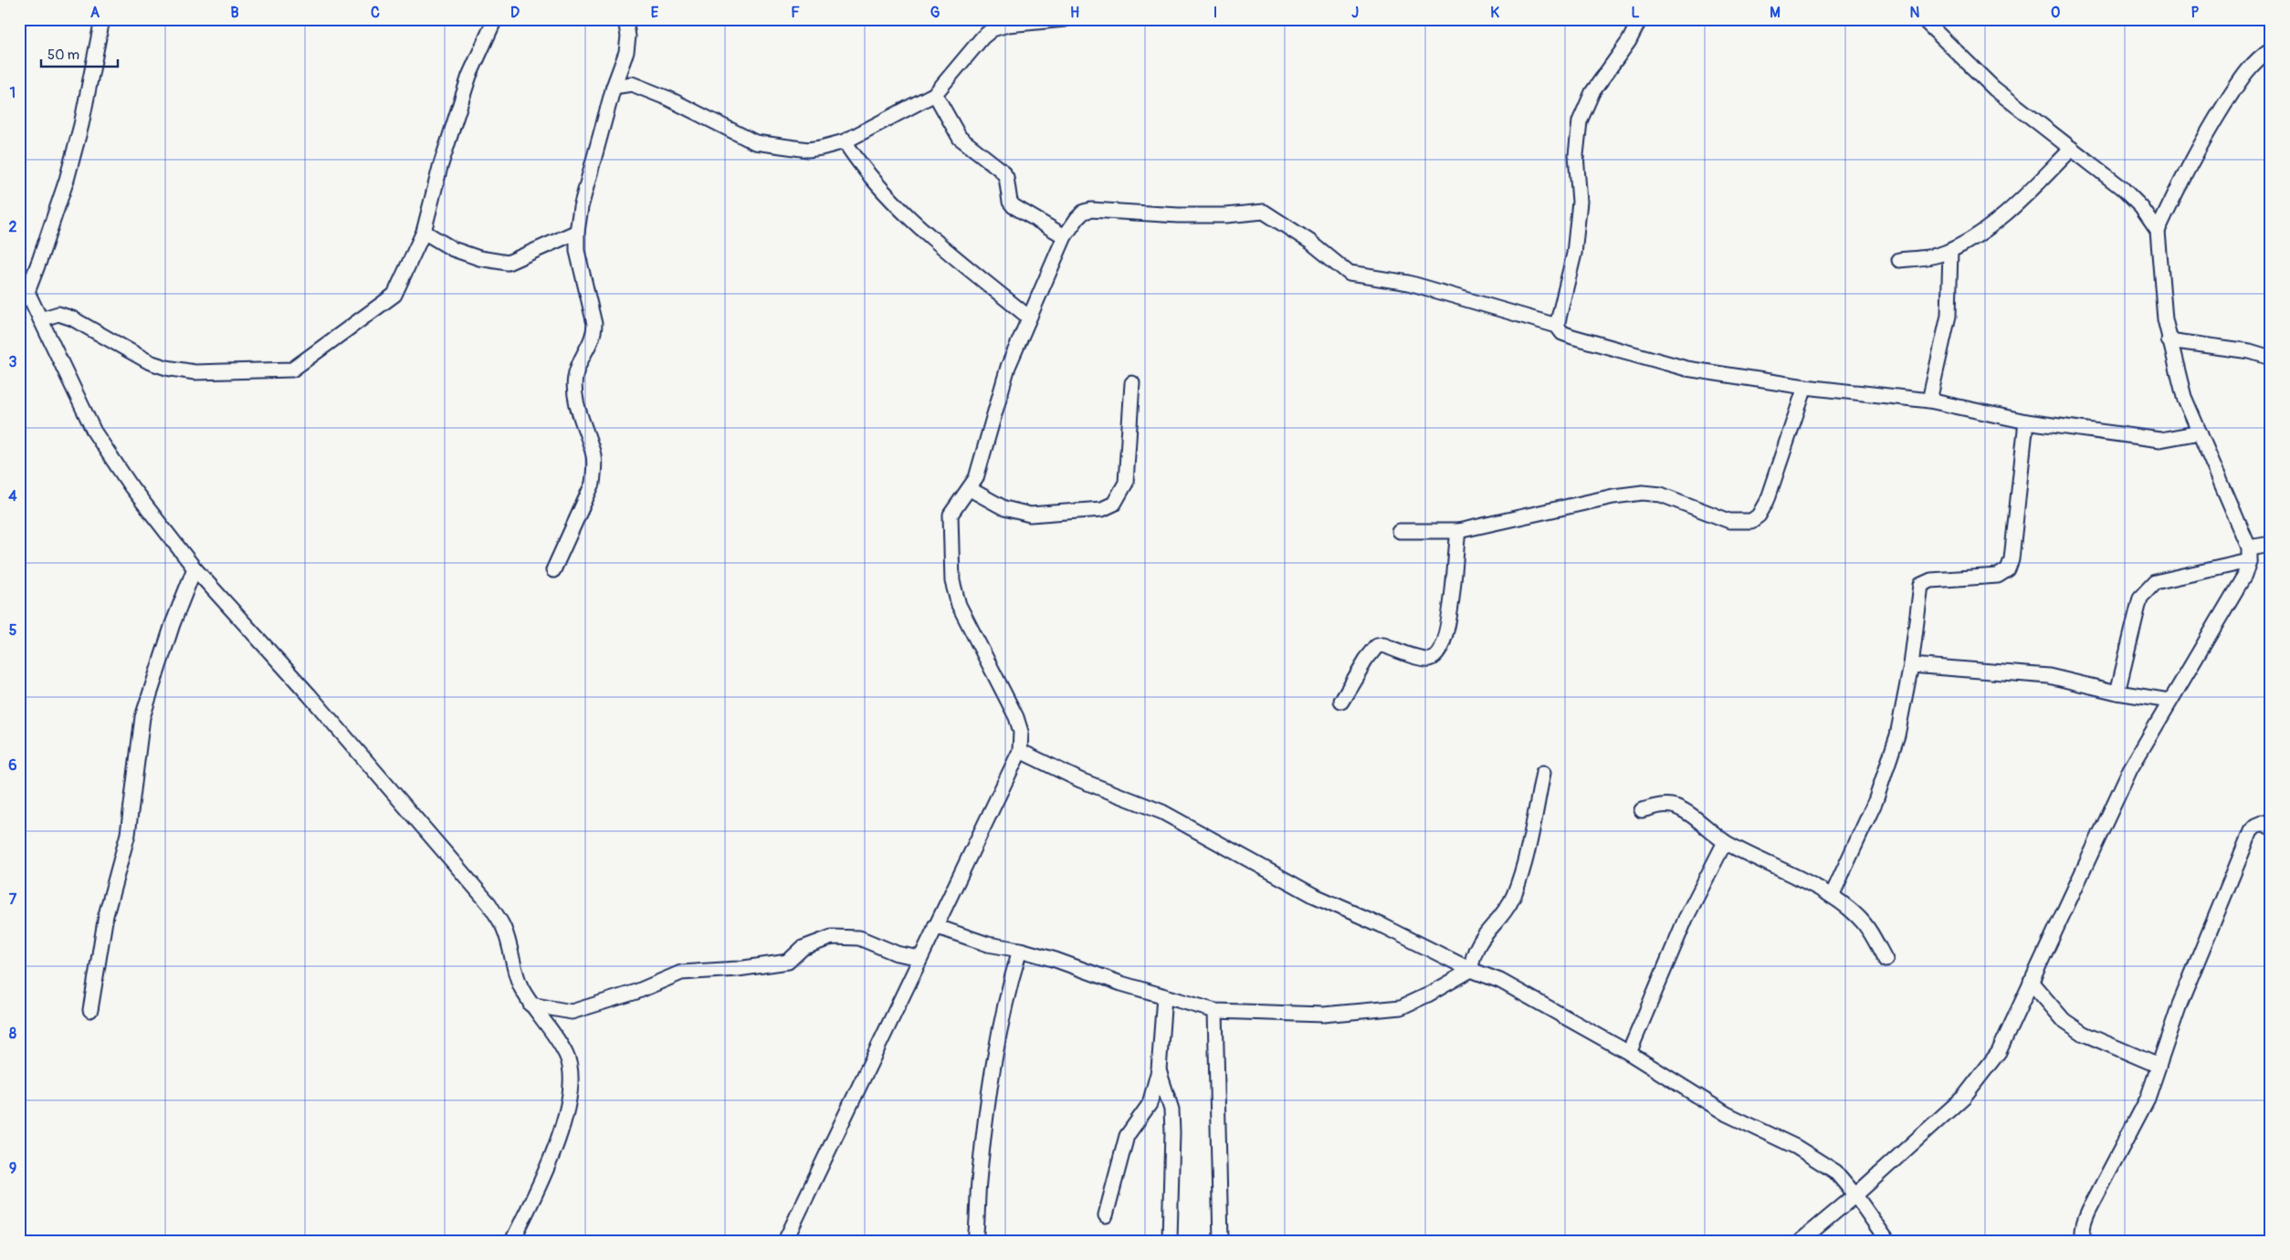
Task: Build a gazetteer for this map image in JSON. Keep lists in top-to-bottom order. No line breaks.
{"scale_bar":"50 m","grid":{"columns":["A","B","C","D","E","F","G","H","I","J","K","L","M","N","O","P"],"rows":["1","2","3","4","5","6","7","8","9"]}}
